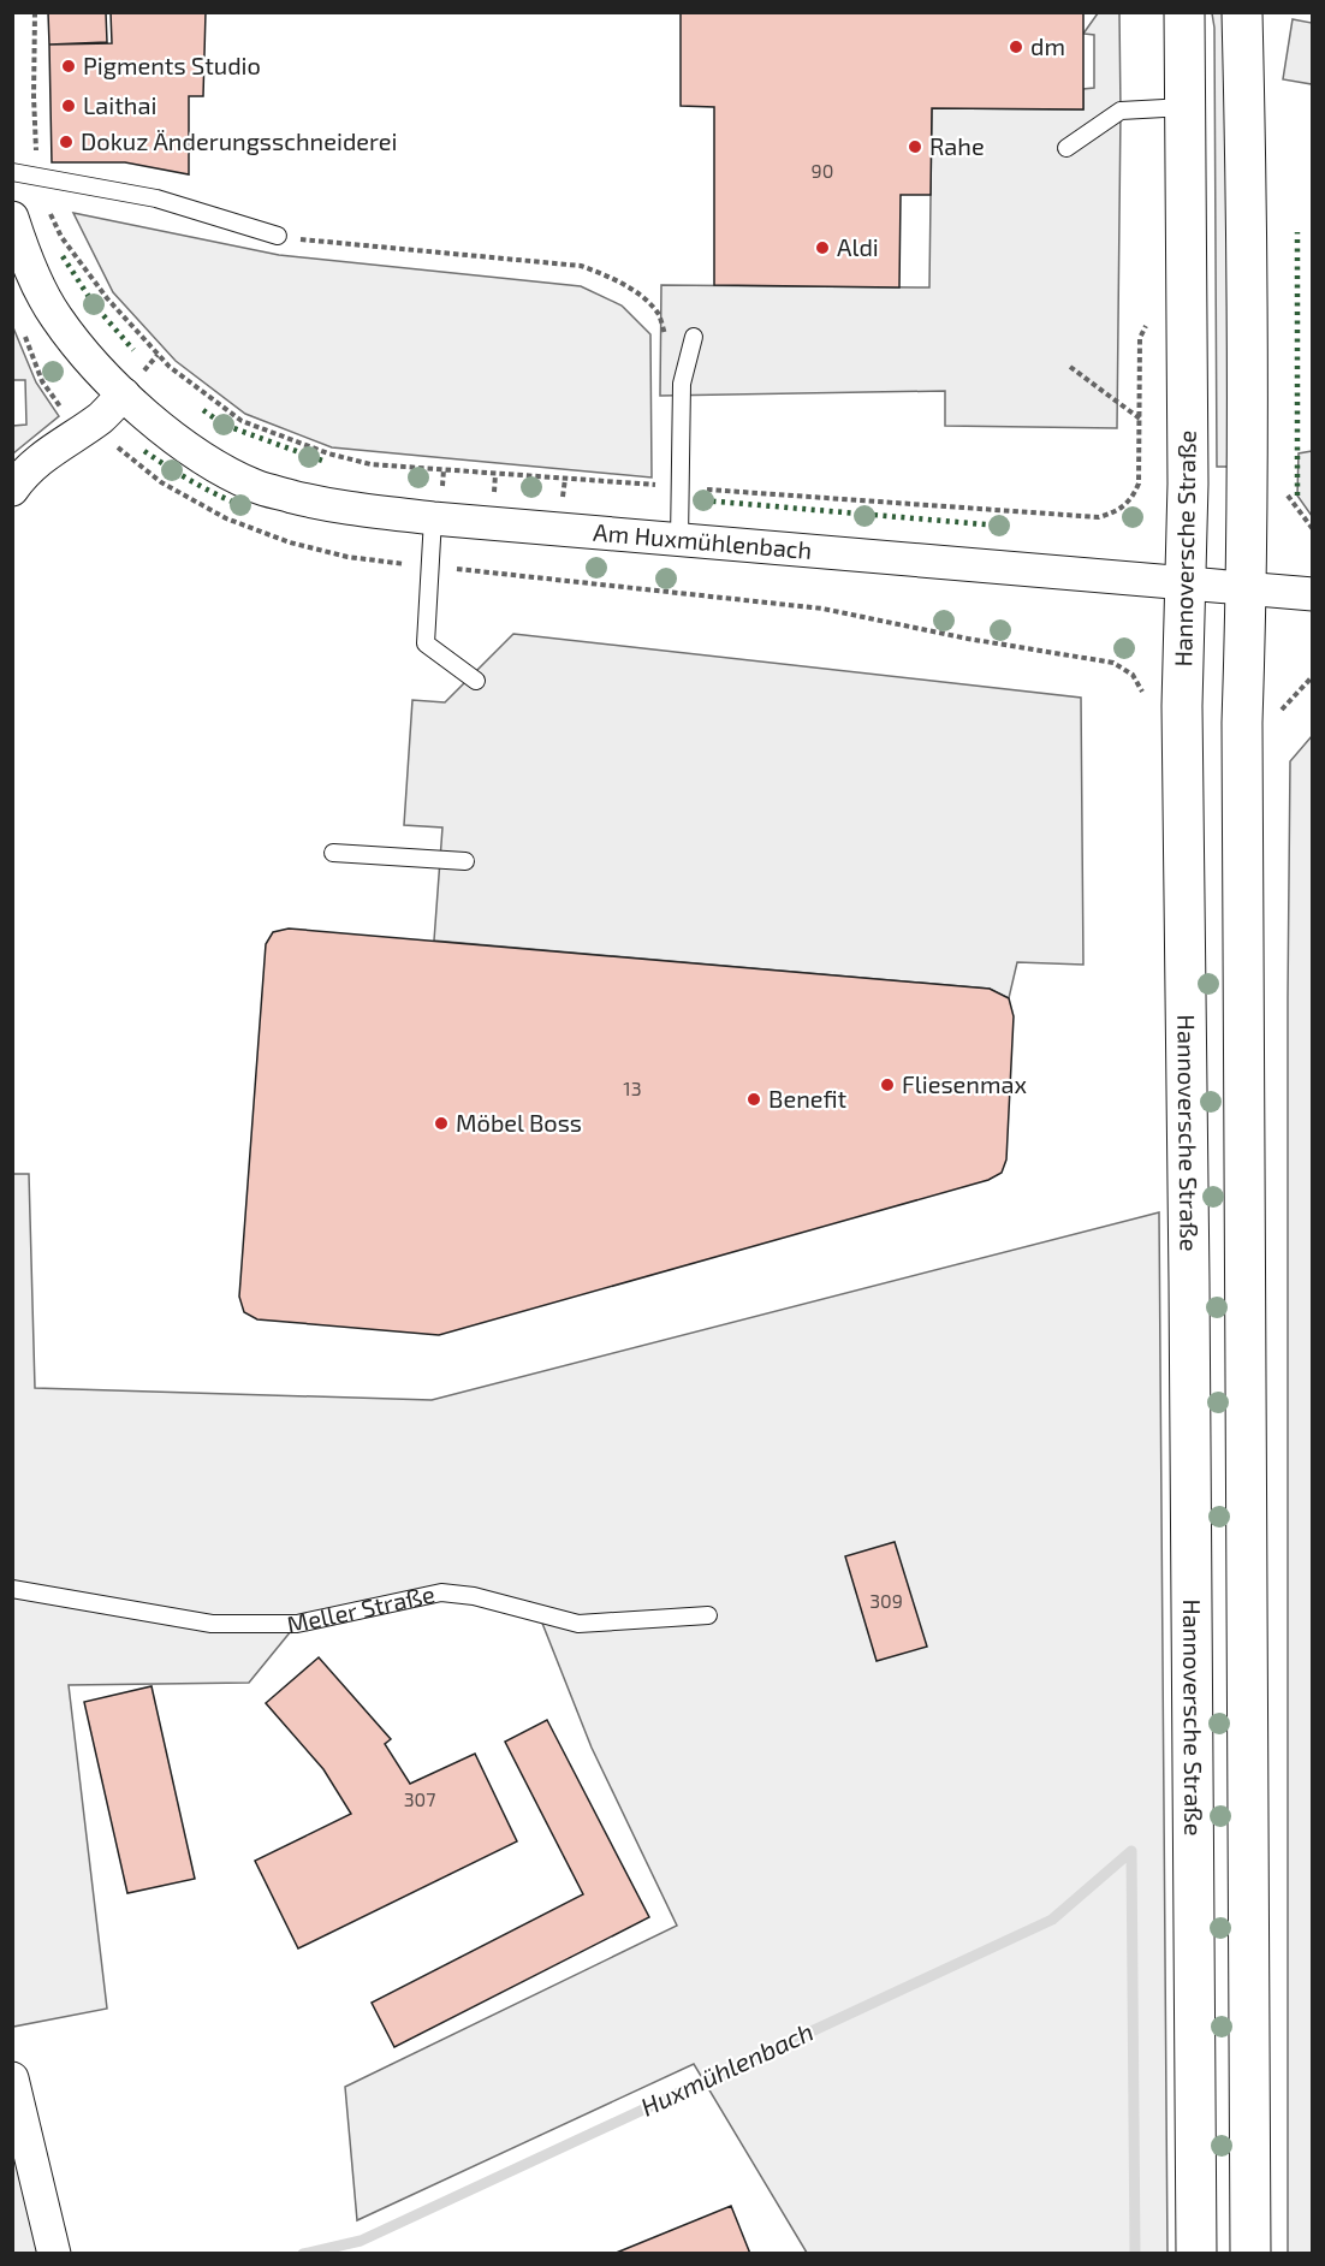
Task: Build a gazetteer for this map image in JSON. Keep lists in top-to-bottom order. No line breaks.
{"streets":{"main road":["Hannoversche Straße"],"street":["Am Huxmühlenbach"],"lane":["Meller Straße"]},"crossings":[["Am Huxmühlenbach","Hannoversche Straße"]],"water":["Huxmühlenbach"],"places":["dm","Pigments Studio","Laithai","Dokuz Änderungsschneiderei","Rahe","Aldi","Fliesenmax","Benefit","Möbel Boss"],"house_numbers":["90","13","309","307"]}
